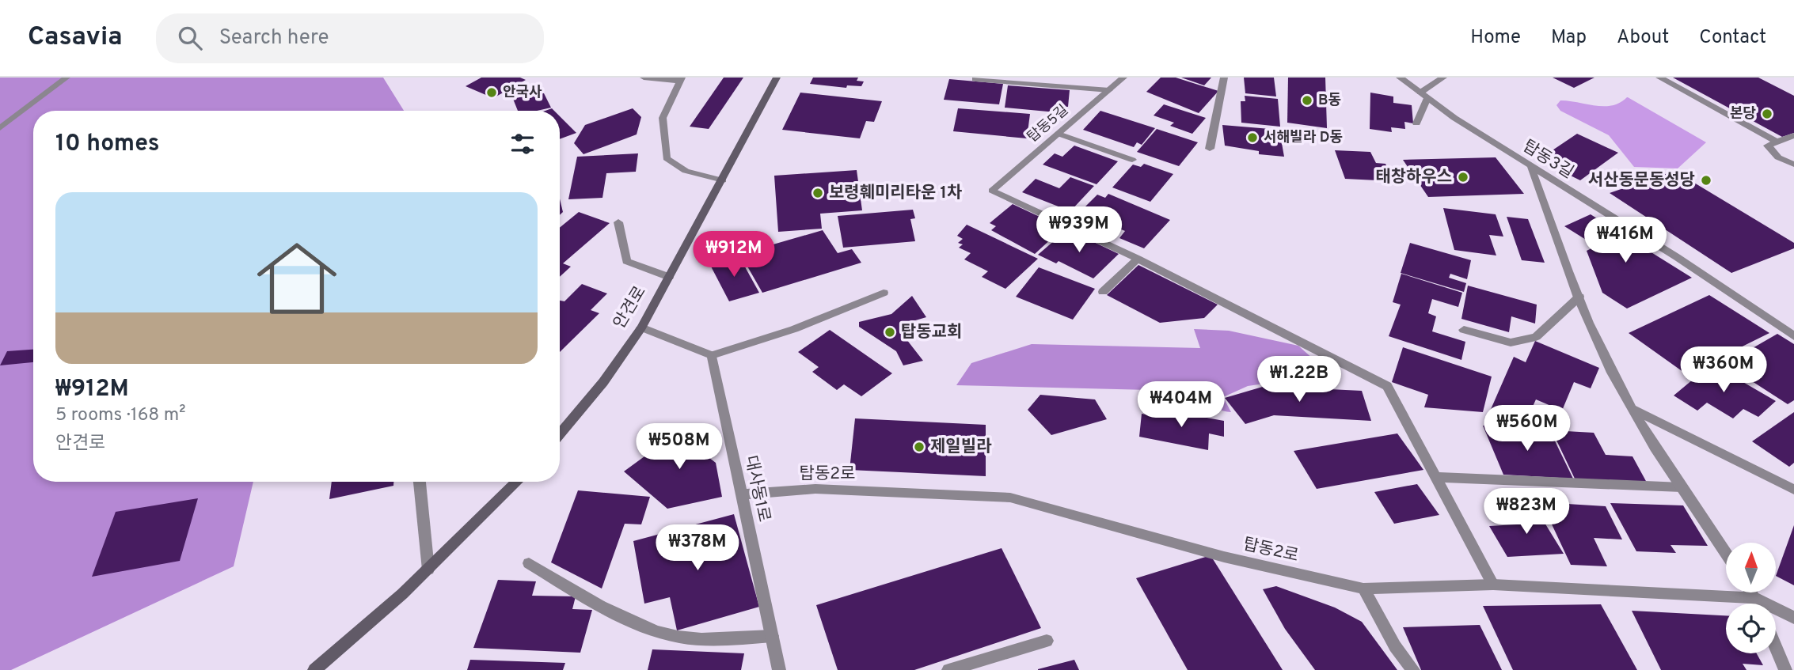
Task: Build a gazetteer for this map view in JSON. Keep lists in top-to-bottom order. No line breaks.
{"streets":{"street":["탑동5길","탑동3길","안견로","탑동2로","대사동1로"]},"crossings":[["탑동2로","대사동1로"]],"places":["안국사","B동","본당","서해빌라 D동","태창하우스","서산동문동성당","보령훼미리타운 1차","탑동교회","제일빌라"],"north":"top","page":{"header":"Casavia","search":"Search here","nav":["Home","Map","About","Contact"],"heading":"10 homes","list":[{"name":"₩912M","note":"5 rooms · 168 m² · 안견로"}],"price":["₩939M","₩416M","₩912M","₩360M","₩1.22B","₩404M","₩560M","₩508M","₩823M","₩378M"]}}
